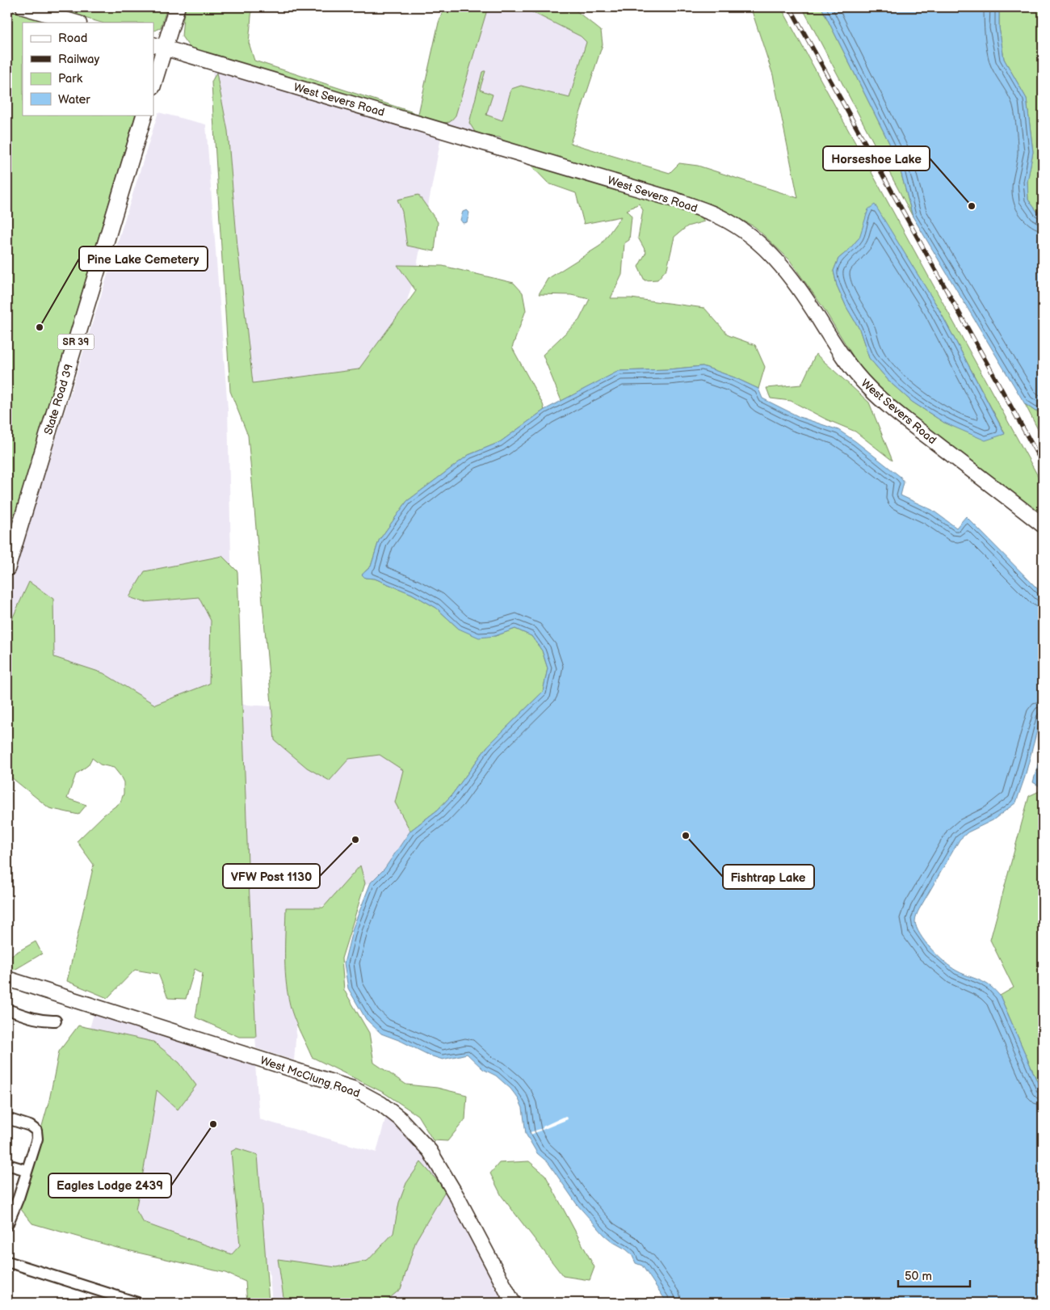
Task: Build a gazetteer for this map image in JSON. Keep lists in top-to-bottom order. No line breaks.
{"streets":{"main road":["SR 39","State Road 39"],"street":["West Severs Road","West McClung Road"]},"places":["Horseshoe Lake","Pine Lake Cemetery","Fishtrap Lake","VFW Post 1130","Eagles Lodge 2439"],"legend":["Road","Railway","Park","Water"],"scale_bar":"50 m"}
